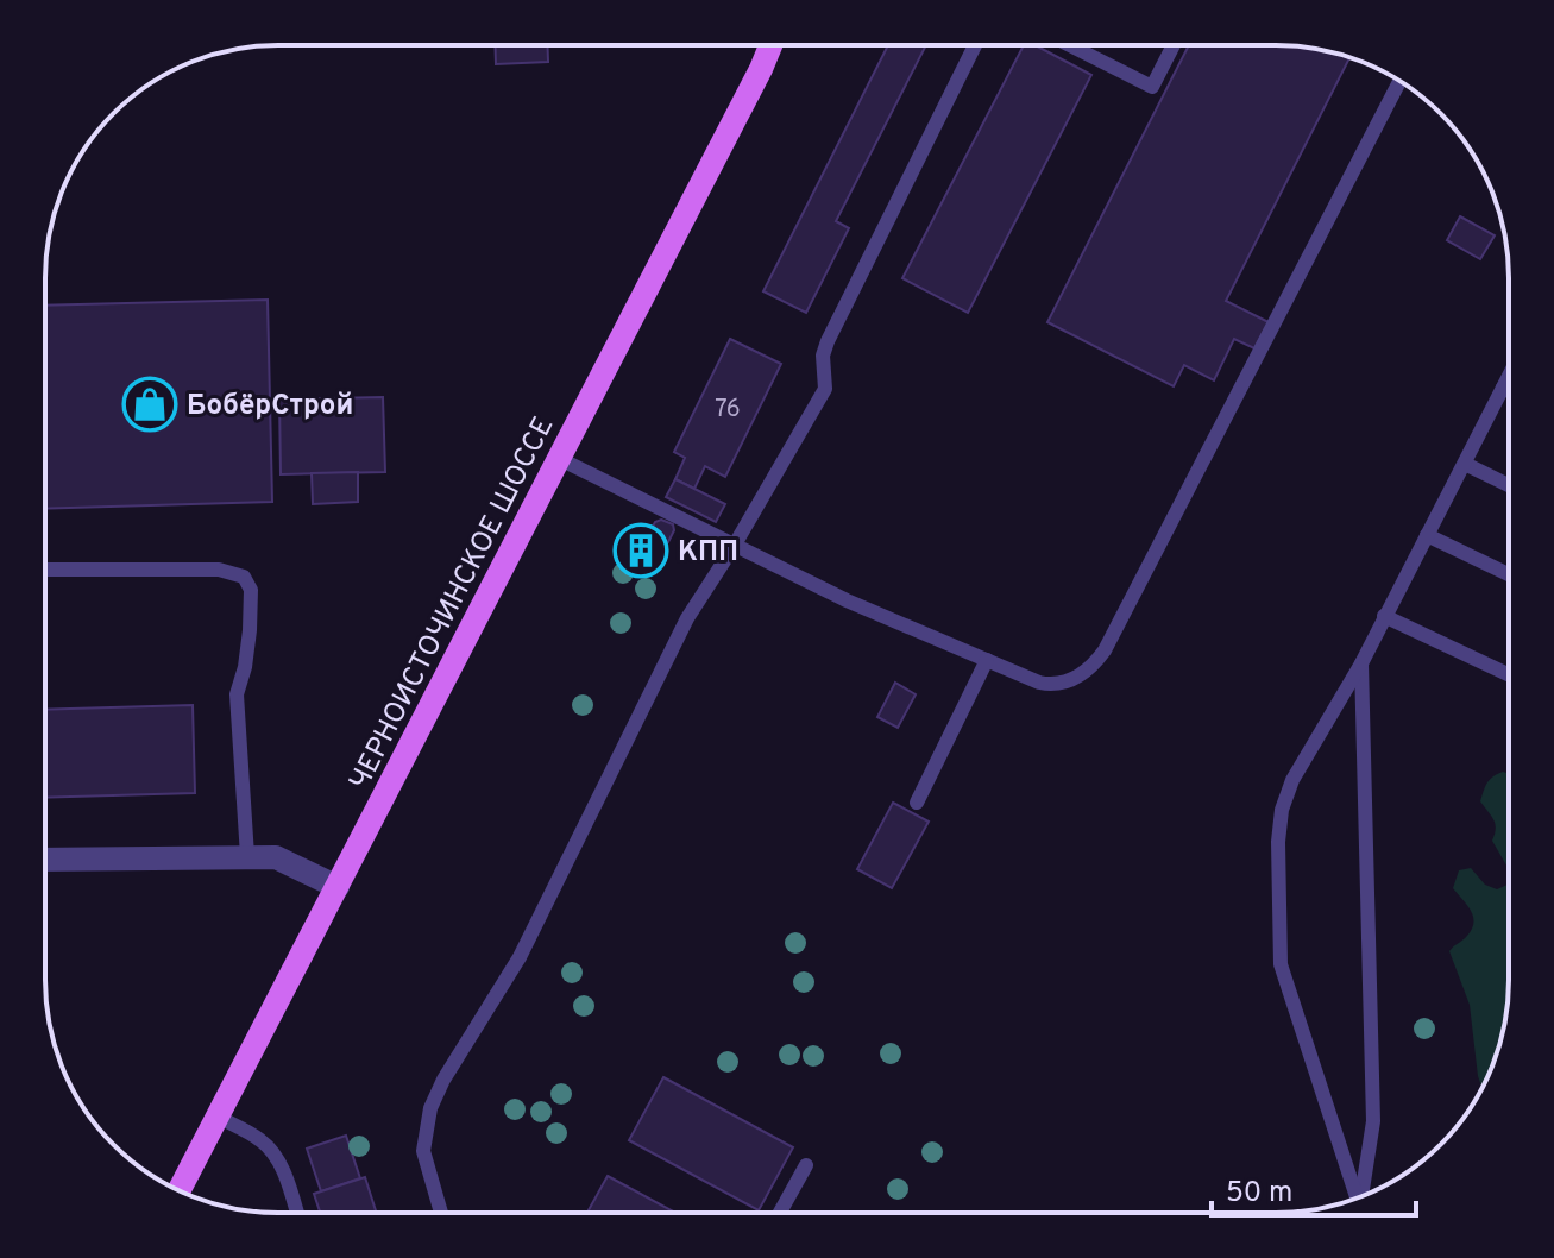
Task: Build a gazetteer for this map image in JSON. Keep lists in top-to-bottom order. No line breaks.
{"streets":{"main road":["ЧЕРНОИСТОЧИНСКОЕ ШОССЕ"]},"places":{"shop":["БобёрСтрой"],"building":["КПП"]},"house_numbers":["76"],"scale_bar":"50 m"}
